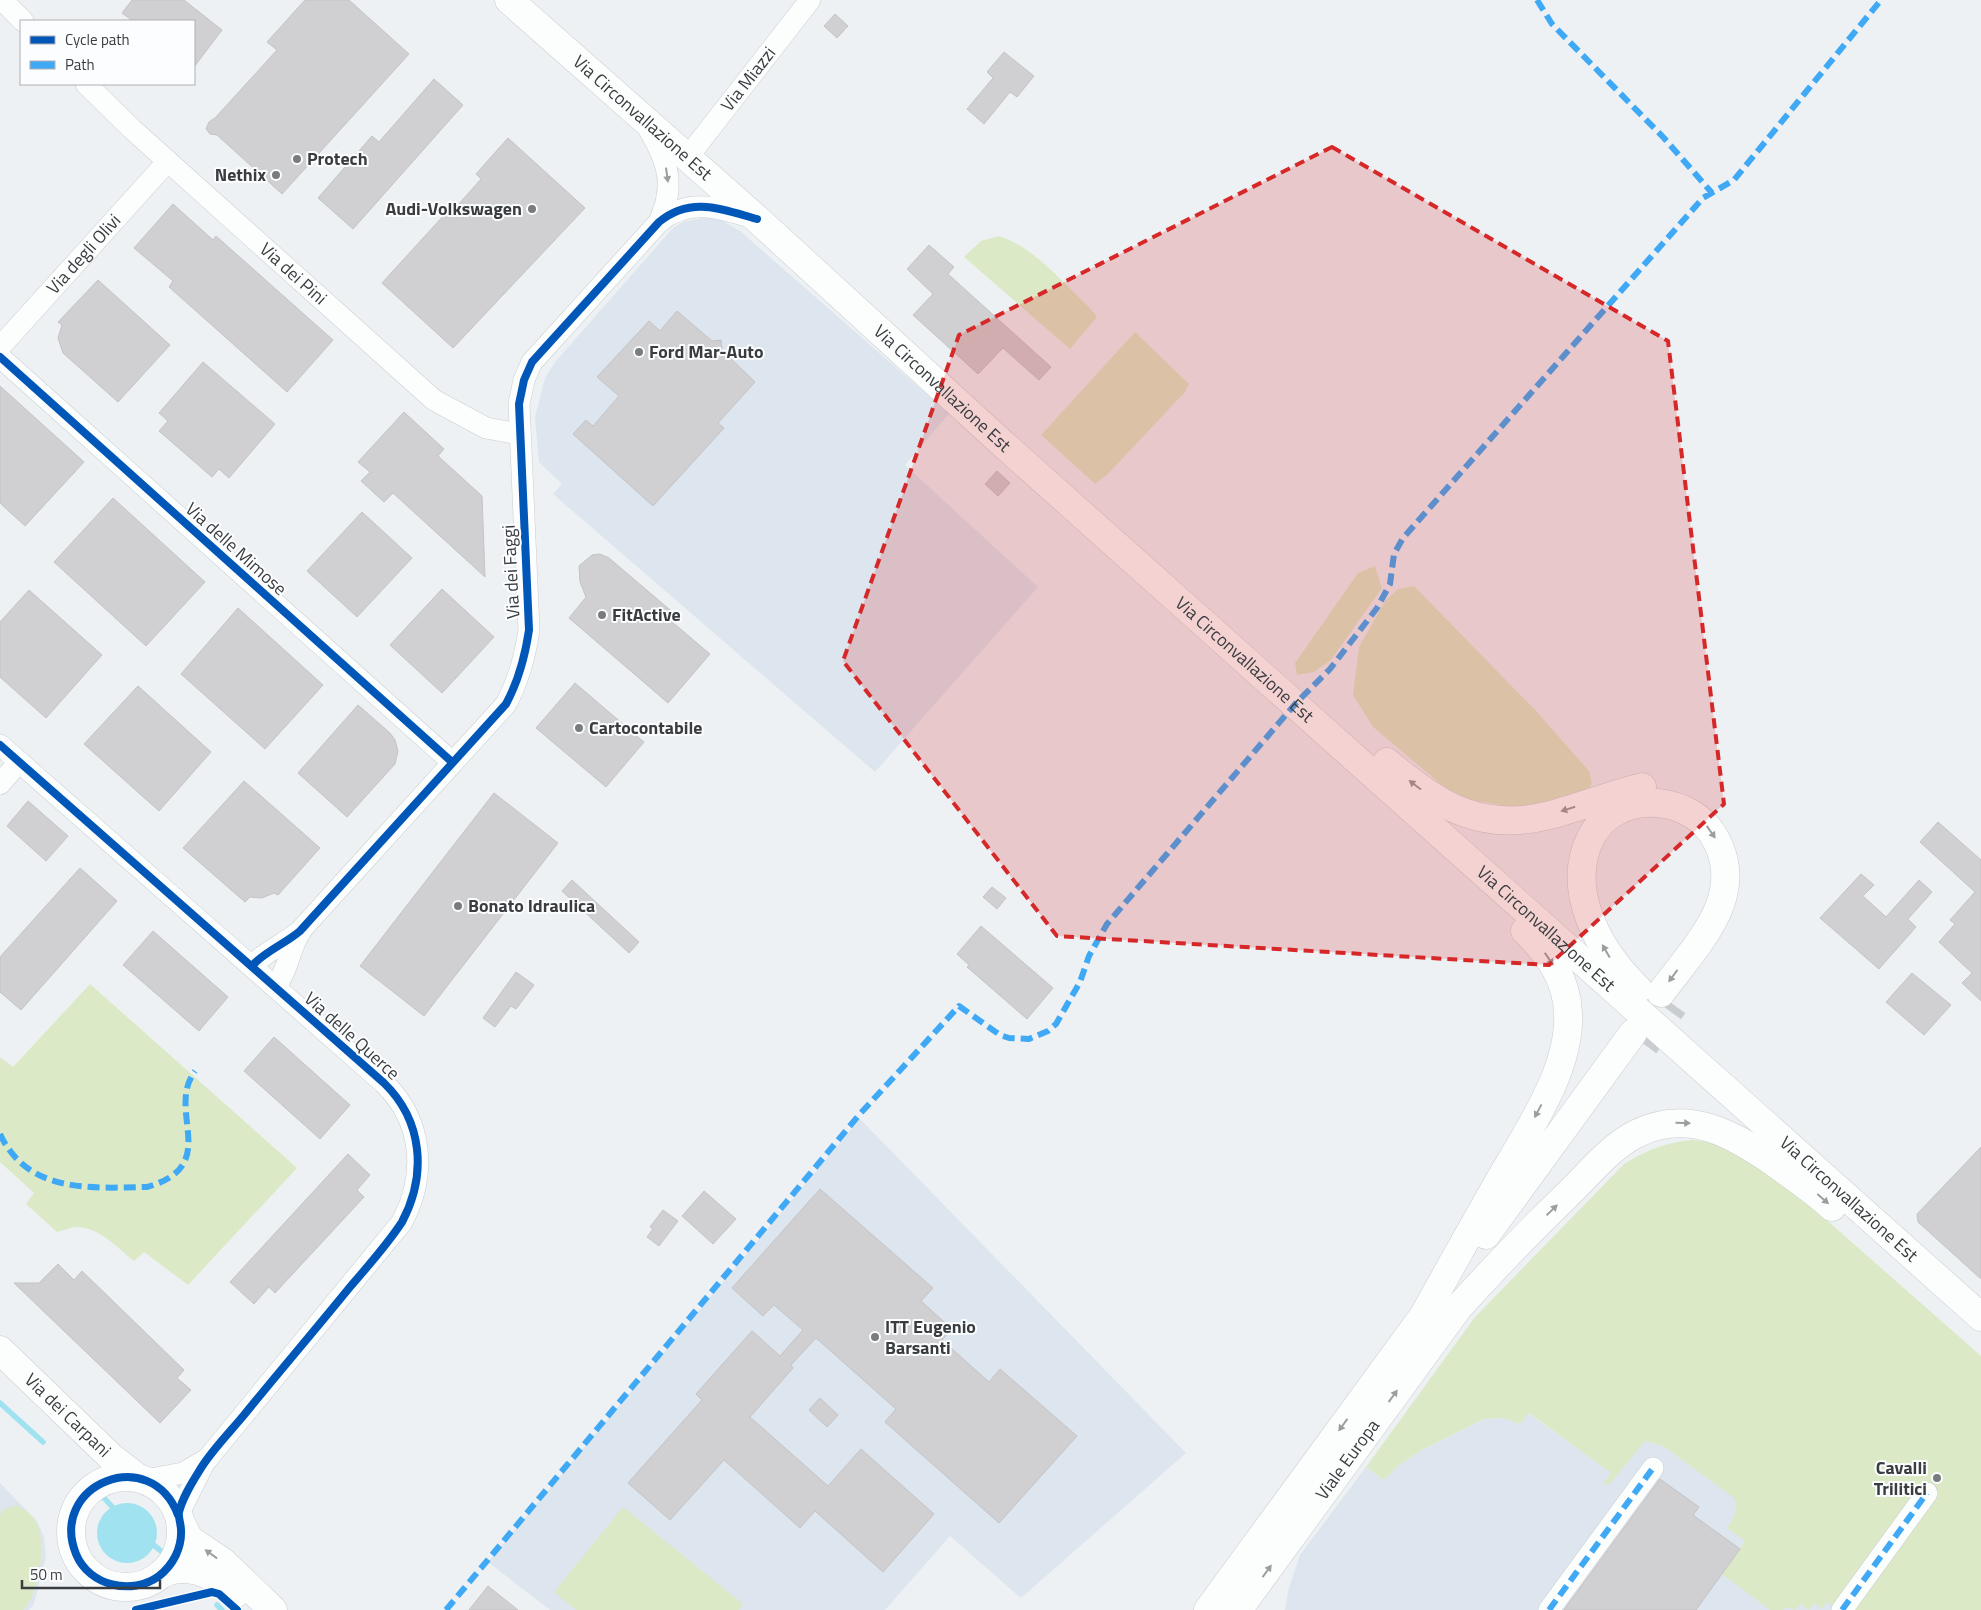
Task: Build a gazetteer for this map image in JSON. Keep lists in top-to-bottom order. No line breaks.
{"streets":{"main road":["Via Circonvallazione Est","Via dei Carpani","Viale Europa"],"street":["Via Miazzi","Via degli Olivi","Via dei Pini","Via delle Mimose","Via dei Faggi","Via delle Querce"]},"crossings":[["Via Miazzi","Via Circonvallazione Est"],["Via Circonvallazione Est","Via dei Faggi"],["Via degli Olivi","Via dei Pini"],["Via dei Pini","Via dei Faggi"],["Via delle Mimose","Via dei Faggi"],["Via dei Faggi","Via delle Querce"],["Via delle Querce","Via dei Carpani"]],"places":["Protech","Nethix","Audi-Volkswagen","Ford Mar-Auto","FitActive","Cartocontabile","Bonato Idraulica","ITT Eugenio Barsanti","Cavalli Trilitici"],"legend":["Cycle path","Path"],"scale_bar":"50 m"}
